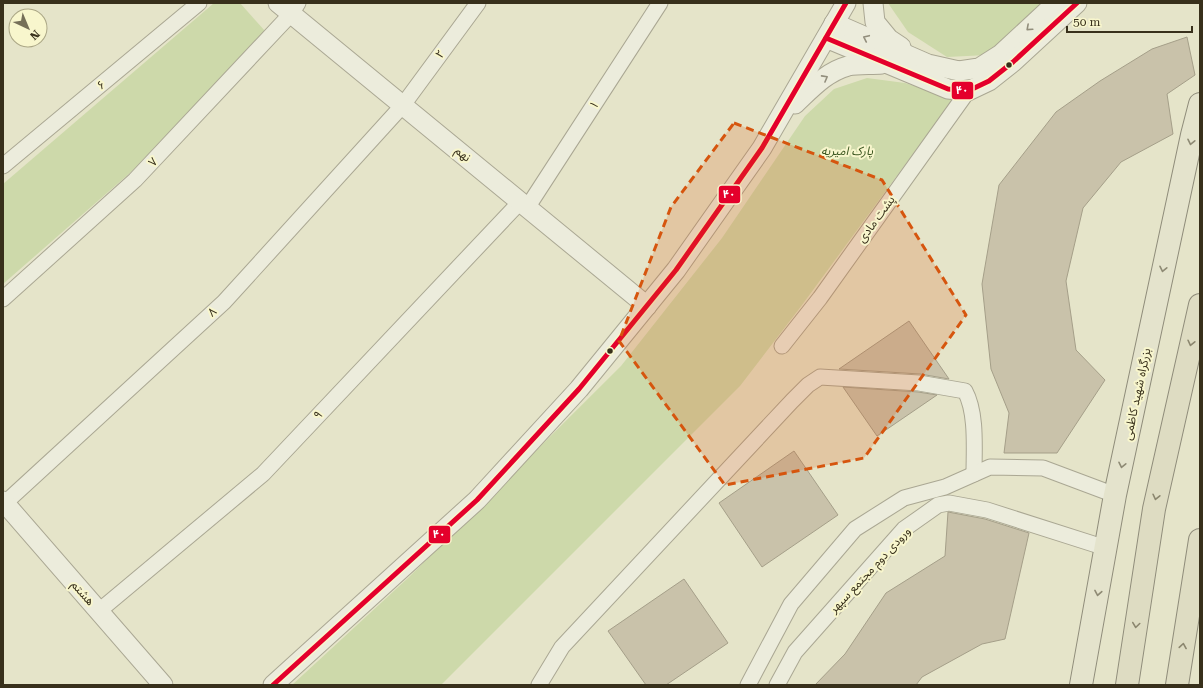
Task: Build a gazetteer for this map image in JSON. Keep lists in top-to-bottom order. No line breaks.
{"streets":{"main road":["بزرگراه شهید کاظمی"],"street":["۲","۶","۱","نهم","۷","پشت مادی","۸","۹","ورودی دوم مجتمع سپهر","هشتم"]},"crossings":[["۲","نهم"],["۲","۸"],["۱","نهم"],["۱","۹"],["نهم","۷"],["نهم","۸"],["نهم","۹"],["۸","هشتم"],["بزرگراه شهید کاظمی","ورودی دوم مجتمع سپهر"],["۹","هشتم"]],"one_way":["بزرگراه شهید کاظمی"],"parks":["پارک امیریه"],"lines":["transit line ۴۰"],"scale_bar":"50 m","north":"bottom right"}
